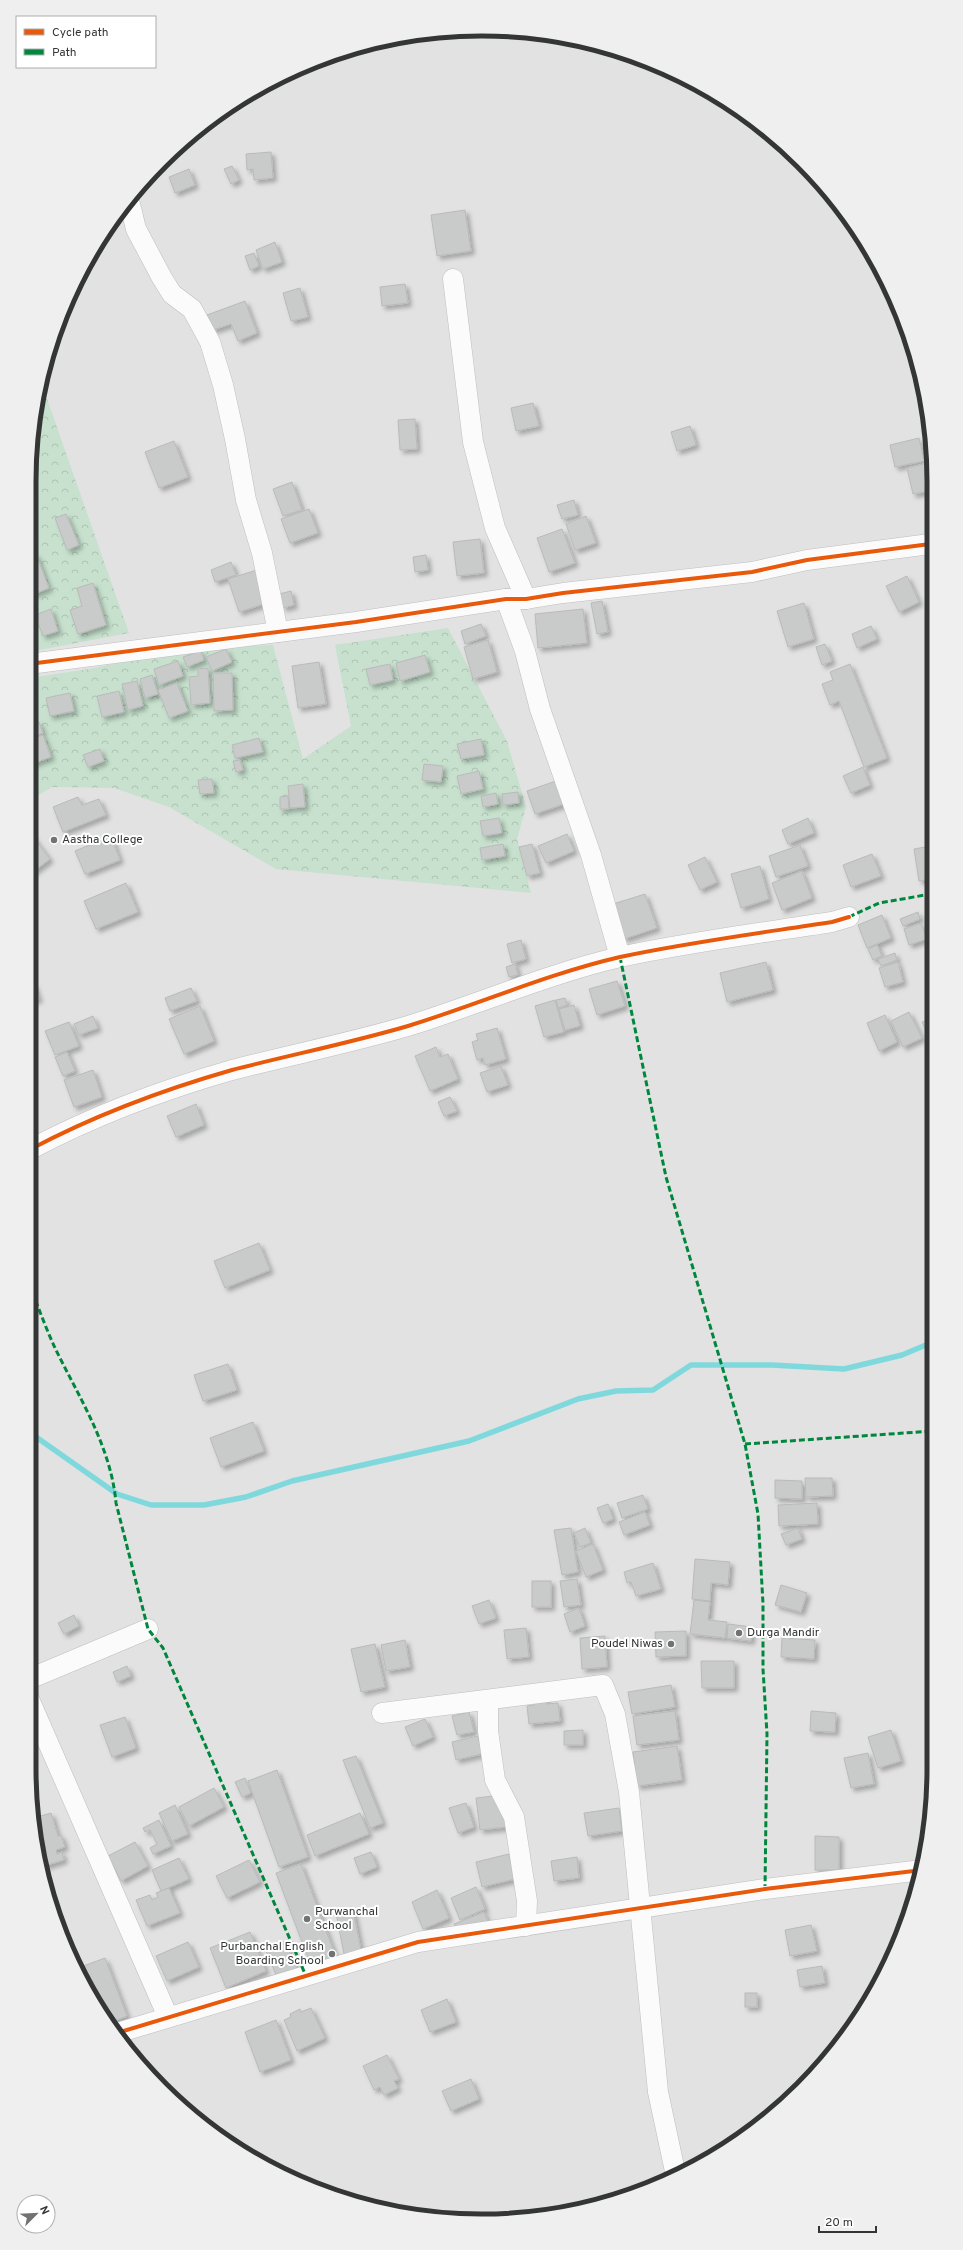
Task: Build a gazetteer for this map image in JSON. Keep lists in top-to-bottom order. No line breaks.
{"places":["Aastha College","Durga Mandir","Poudel Niwas","Purwanchal School","Purbanchal English Boarding School"],"legend":["Cycle path","Path"],"scale_bar":"20 m","north":"top right"}
